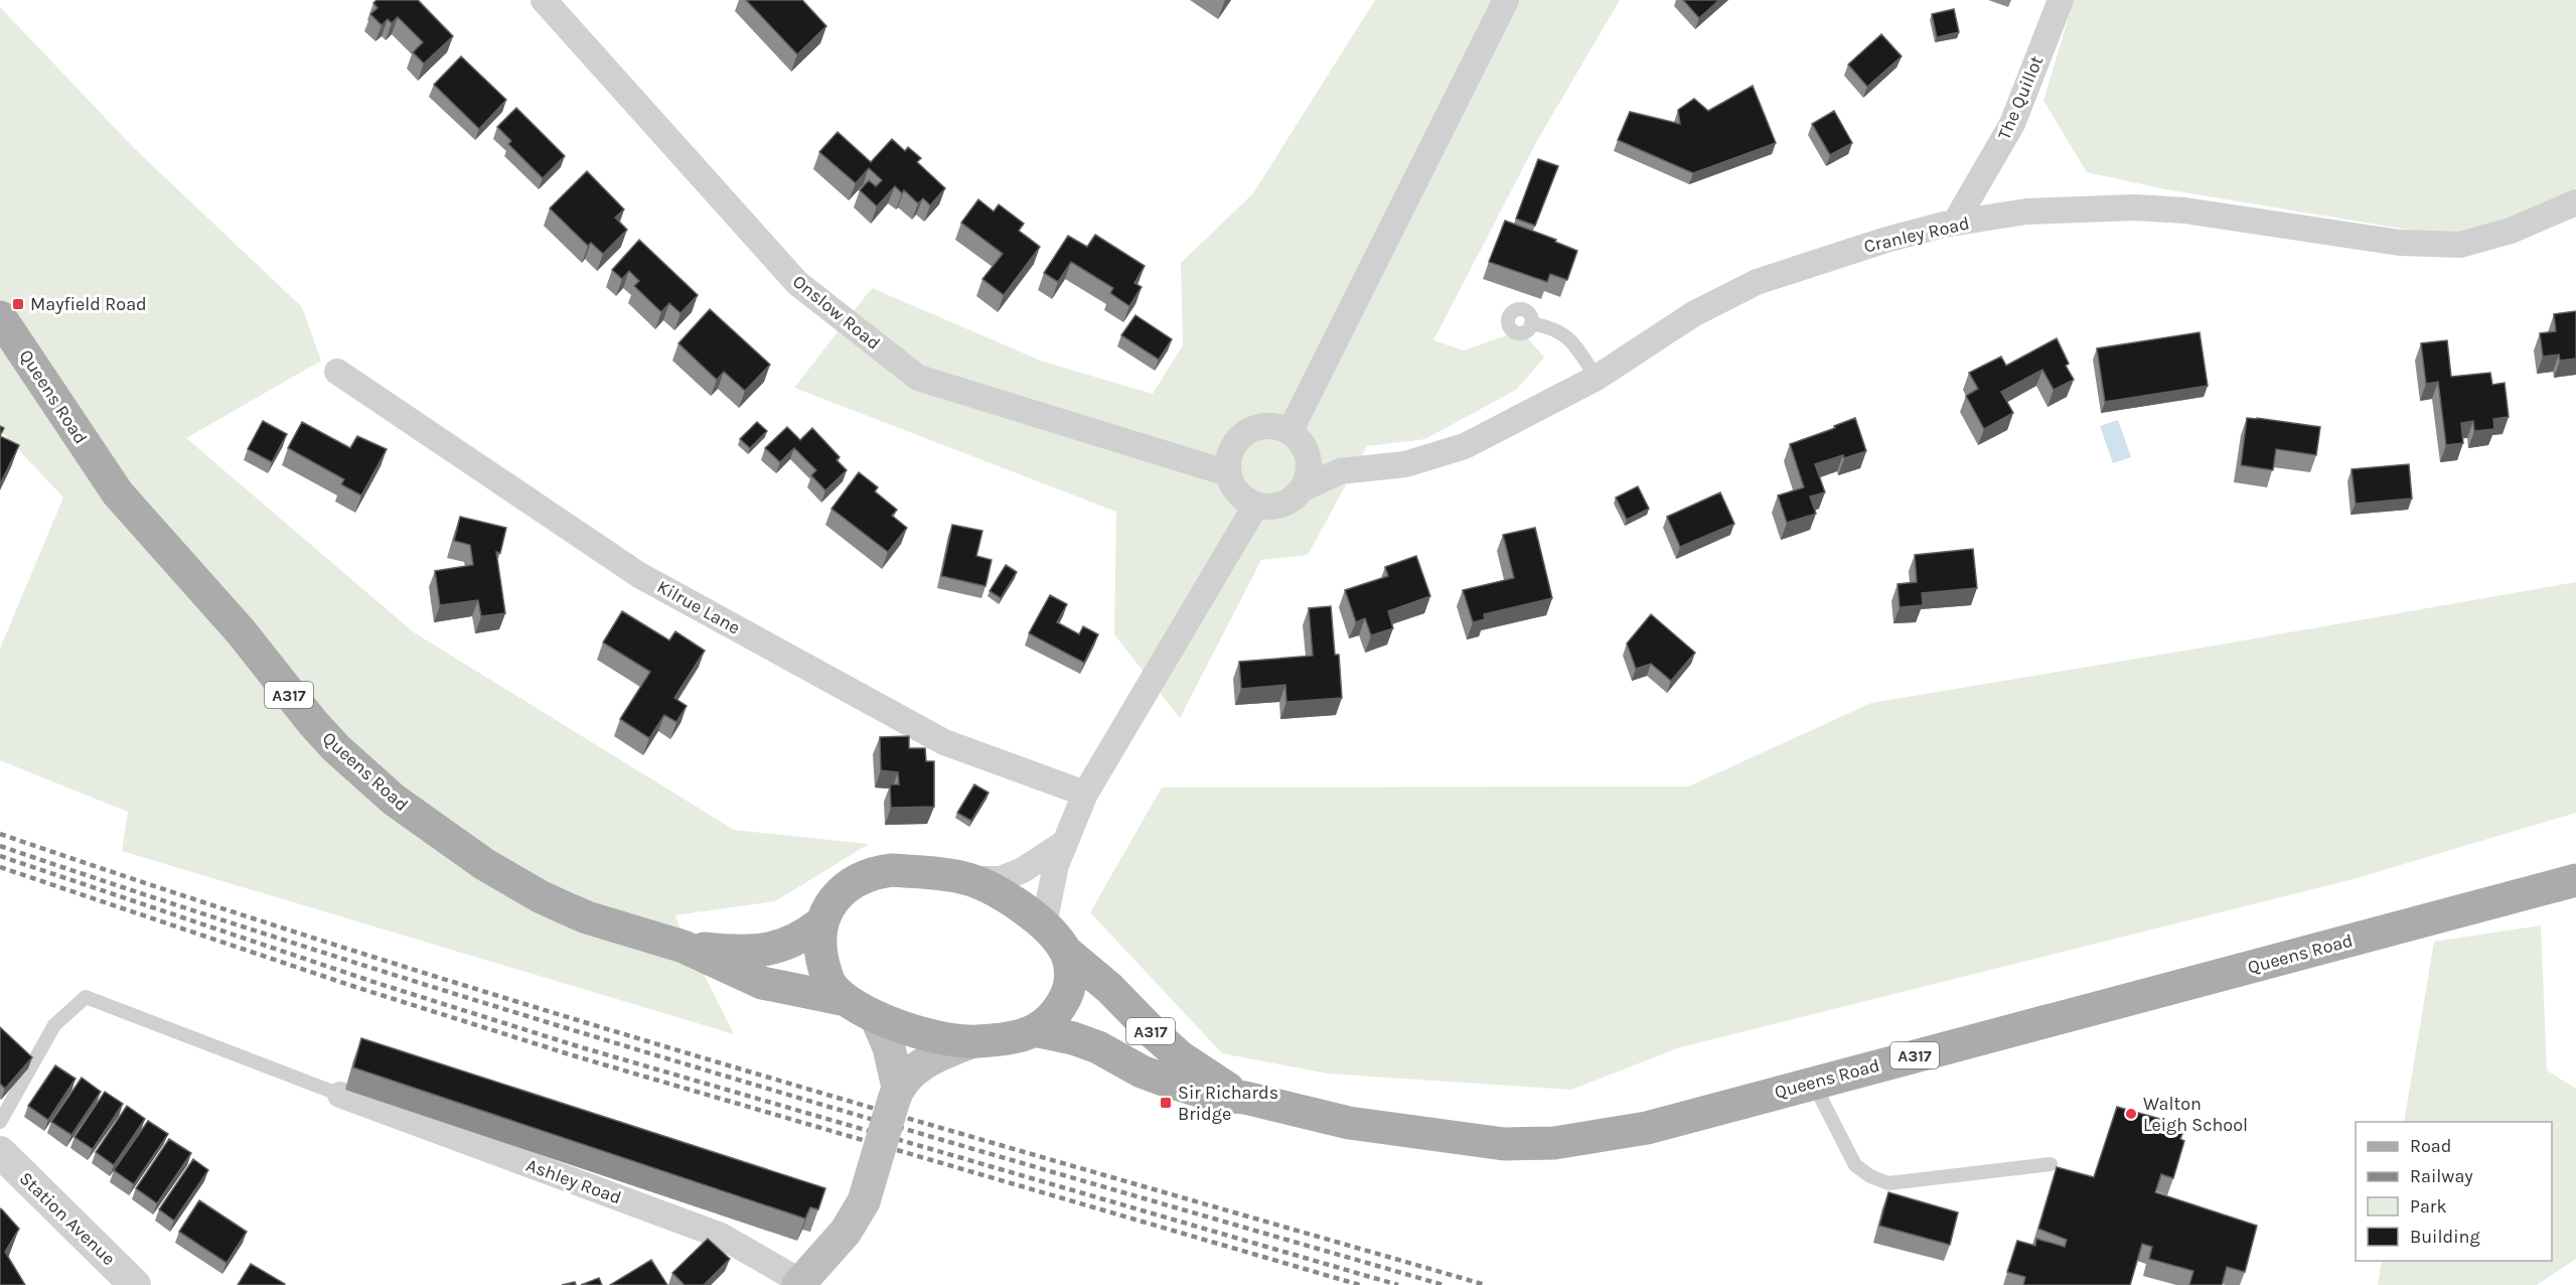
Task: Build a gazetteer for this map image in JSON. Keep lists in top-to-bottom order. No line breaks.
{"streets":{"main road":["Queens Road","A317","Ashley Road"],"street":["The Quillot","Cranley Road","Onslow Road","Kilrue Lane","Station Avenue"]},"crossings":[["The Quillot","Cranley Road"],["Cranley Road","Onslow Road"]],"places":{"transit":["Mayfield Road","Sir Richards Bridge"],"other":["Walton Leigh School"]},"legend":["Road","Railway","Park","Building"]}
